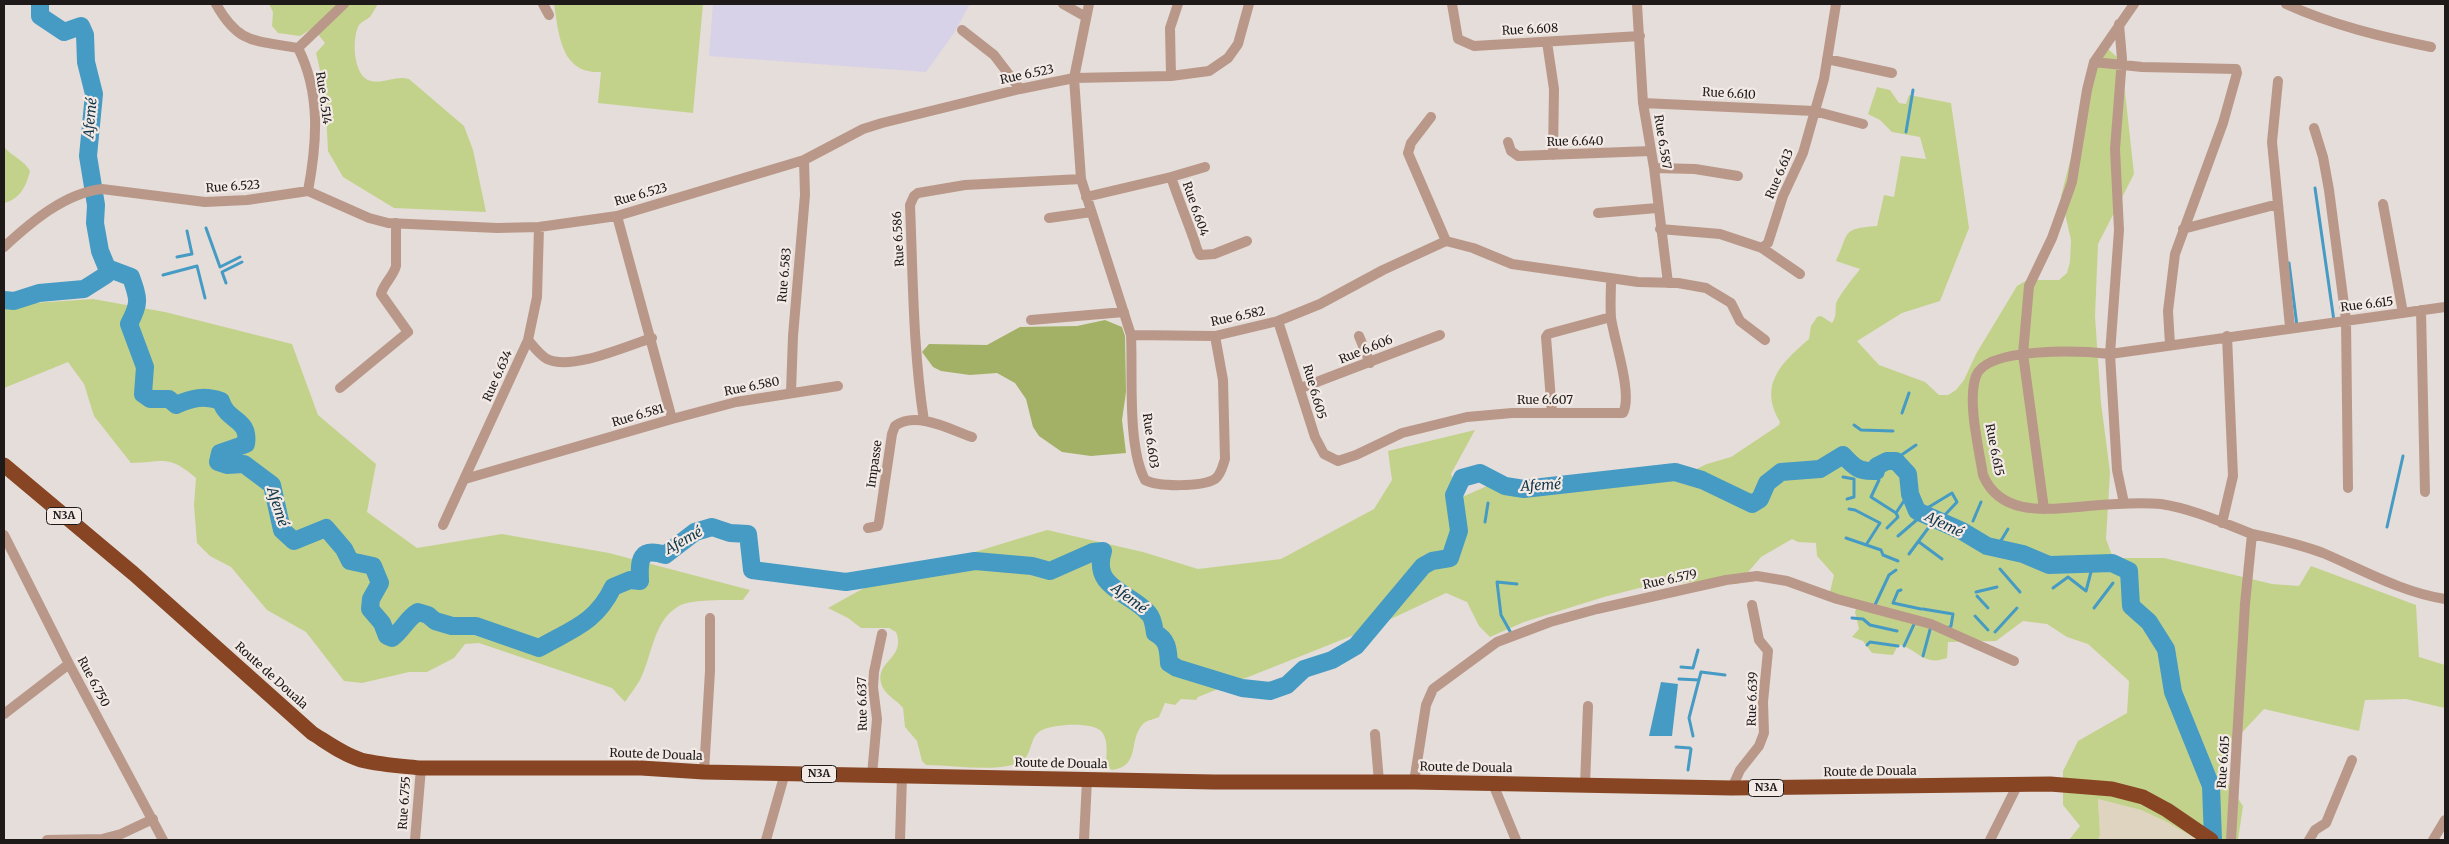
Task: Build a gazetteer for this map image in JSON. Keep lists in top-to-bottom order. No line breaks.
{"streets":{"highway":["N3A","Route de Douala"],"street":["Rue 6.608","Rue 6.523","Rue 6.610","Rue 6.514","Rue 6.640","Rue 6.587","Rue 6.613","Rue 6.604","Rue 6.586","Rue 6.583","Rue 6.615","Rue 6.582","Rue 6.606","Rue 6.634","Rue 6.580","Rue 6.605","Rue 6.607","Rue 6.581","Rue 6.603","Impasse","Rue 6.579","Rue 6.750","Rue 6.639","Rue 6.637","Rue 6.755"]},"crossings":[["Rue 6.608","Rue 6.587"],["Rue 6.523","Rue 6.514"],["Rue 6.523","Rue 6.583"],["Rue 6.523","Rue 6.634"],["Rue 6.523","Rue 6.581"],["Rue 6.610","Rue 6.587"],["Rue 6.610","Rue 6.613"],["Rue 6.640","Rue 6.587"],["Rue 6.586","Impasse"],["Rue 6.583","Rue 6.580"],["Rue 6.582","Rue 6.605"],["Rue 6.582","Rue 6.603"],["Rue 6.606","Rue 6.605"],["Rue 6.634","Rue 6.581"],["Rue 6.580","Rue 6.581"],["Rue 6.605","Rue 6.607"],["Rue 6.579","Route de Douala"],["Route de Douala","Rue 6.639"],["Route de Douala","Rue 6.637"],["Route de Douala","Rue 6.755"]],"water":["Afemé"]}
